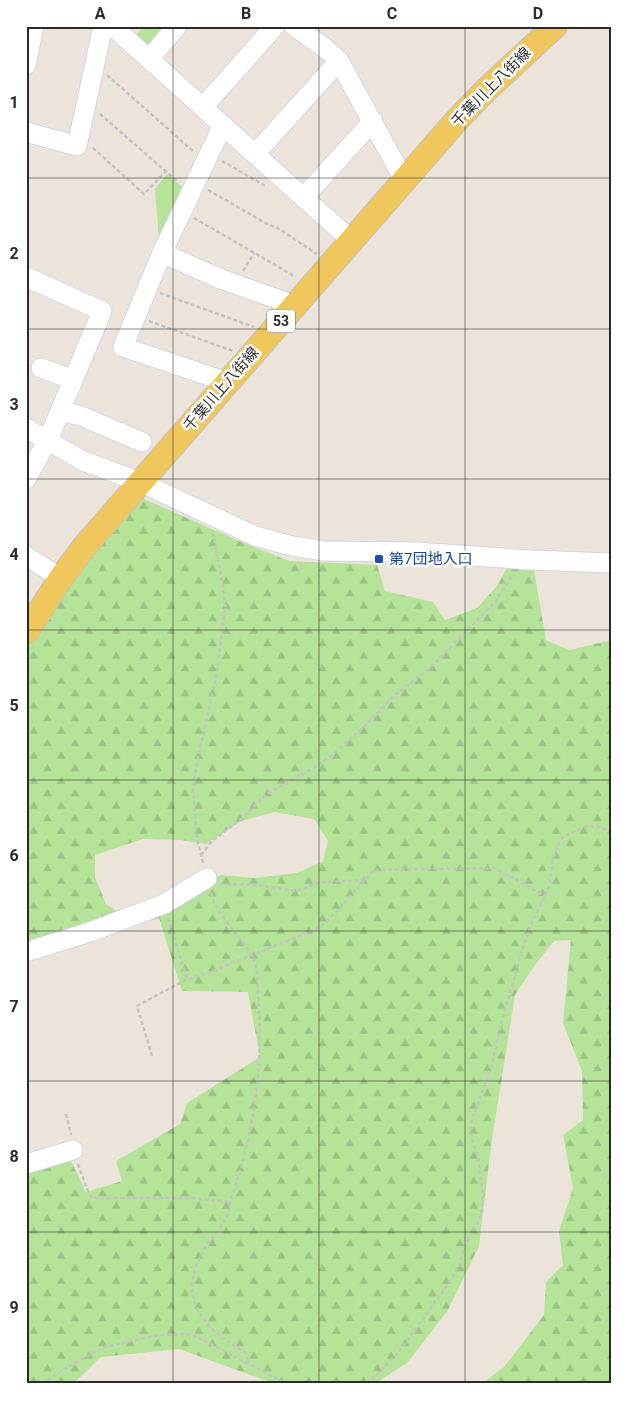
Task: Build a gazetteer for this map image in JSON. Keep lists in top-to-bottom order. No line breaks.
{"streets":{"main road":["千葉川上八街線","53"]},"places":{"transit":["第7団地入口"]},"grid":{"columns":["A","B","C","D"],"rows":["1","2","3","4","5","6","7","8","9"]}}
